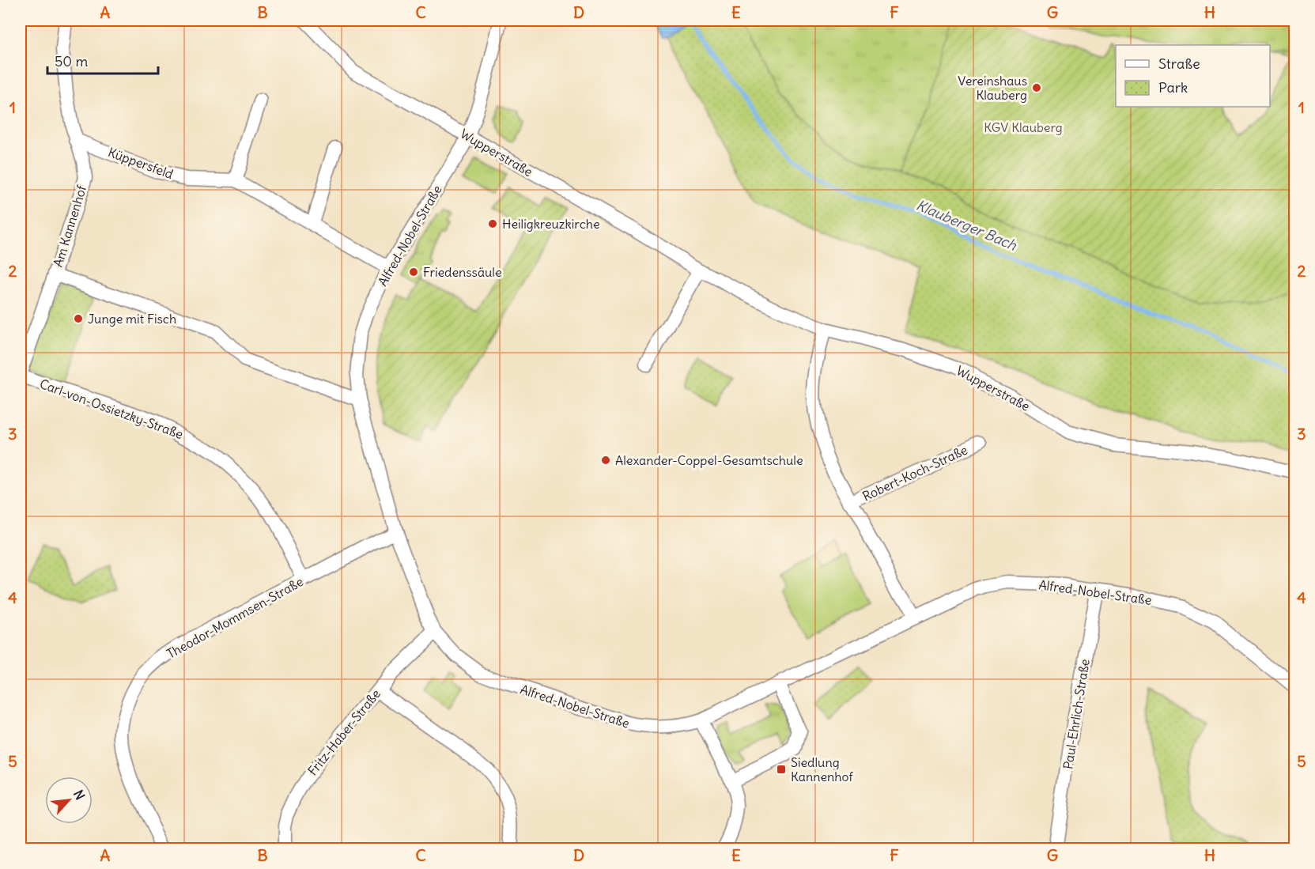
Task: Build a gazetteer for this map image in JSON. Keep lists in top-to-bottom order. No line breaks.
{"streets":{"street":["Wupperstraße","Küppersfeld","Am Kannenhof","Alfred-Nobel-Straße","Carl-von-Ossietzky-Straße","Robert-Koch-Straße","Theodor-Mommsen-Straße","Paul-Ehrlich-Straße","Fritz-Haber-Straße"]},"crossings":[["Wupperstraße","Alfred-Nobel-Straße"],["Wupperstraße","Robert-Koch-Straße"],["Küppersfeld","Am Kannenhof"],["Küppersfeld","Alfred-Nobel-Straße"],["Alfred-Nobel-Straße","Robert-Koch-Straße"],["Alfred-Nobel-Straße","Theodor-Mommsen-Straße"],["Alfred-Nobel-Straße","Paul-Ehrlich-Straße"],["Alfred-Nobel-Straße","Fritz-Haber-Straße"],["Carl-von-Ossietzky-Straße","Theodor-Mommsen-Straße"]],"water":["Klauberger Bach"],"parks":["KGV Klauberg"],"places":{"other":["Vereinshaus Klauberg","Heiligkreuzkirche","Friedenssäule","Junge mit Fisch","Alexander-Coppel-Gesamtschule"],"transit":["Siedlung Kannenhof"]},"legend":["Straße","Park"],"scale_bar":"50 m","north":"top right","grid":{"columns":["A","B","C","D","E","F","G","H"],"rows":["1","2","3","4","5"]}}
